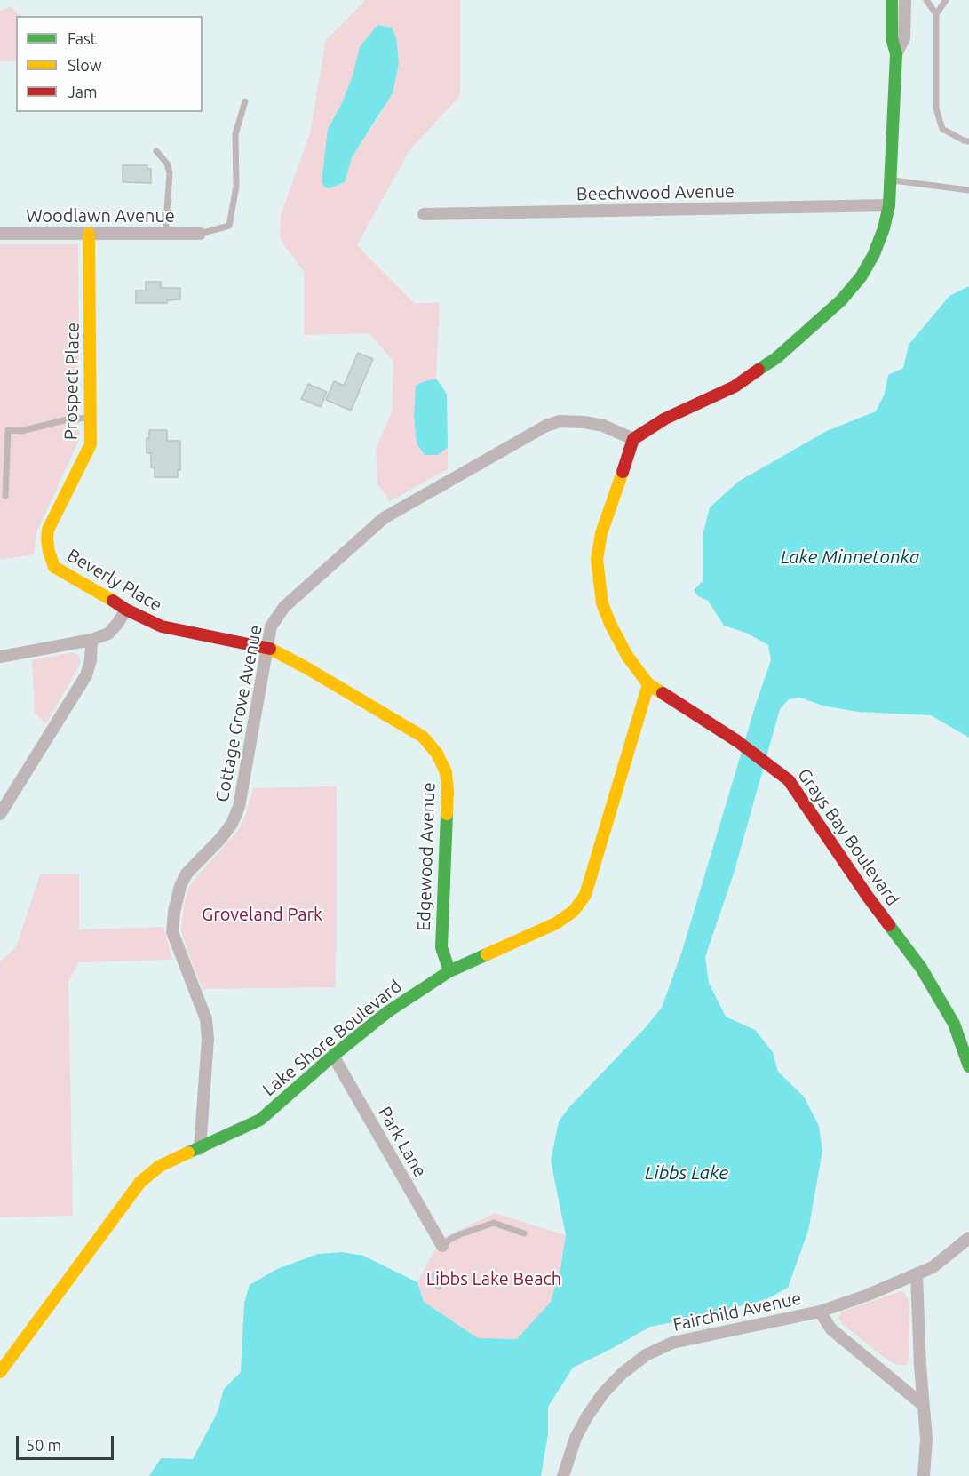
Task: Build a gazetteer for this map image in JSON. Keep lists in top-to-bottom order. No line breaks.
{"streets":{"street":["Beechwood Avenue","Woodlawn Avenue","Prospect Place","Beverly Place","Cottage Grove Avenue","Grays Bay Boulevard","Edgewood Avenue","Lake Shore Boulevard","Park Lane","Fairchild Avenue"]},"crossings":[["Woodlawn Avenue","Prospect Place"],["Prospect Place","Beverly Place"],["Beverly Place","Cottage Grove Avenue"],["Beverly Place","Edgewood Avenue"],["Cottage Grove Avenue","Grays Bay Boulevard"],["Cottage Grove Avenue","Edgewood Avenue"],["Cottage Grove Avenue","Lake Shore Boulevard"],["Grays Bay Boulevard","Lake Shore Boulevard"],["Edgewood Avenue","Lake Shore Boulevard"],["Lake Shore Boulevard","Park Lane"]],"water":["Lake Minnetonka","Libbs Lake"],"parks":["Groveland Park","Libbs Lake Beach"],"legend":["Fast","Slow","Jam"],"scale_bar":"50 m"}
